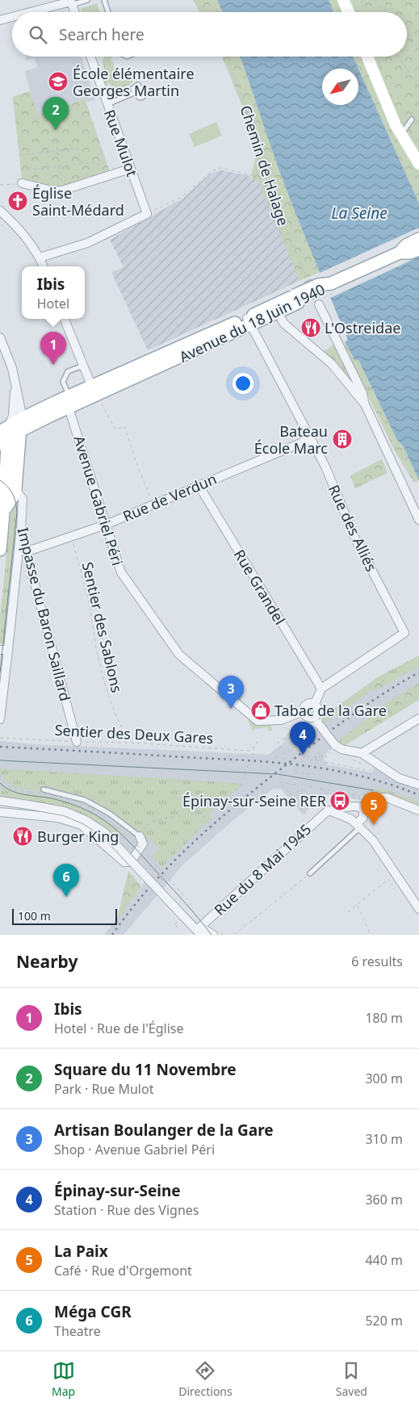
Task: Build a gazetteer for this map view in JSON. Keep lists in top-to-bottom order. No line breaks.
{"streets":{"main road":["Avenue du 18 Juin 1940"],"street":["Rue Mulot","Rue de Verdun","Avenue Gabriel Péri","Rue des Alliés","Rue Grandel","Impasse du Baron Saillard","Rue du 8 Mai 1945"],"path":["Chemin de Halage","Sentier des Sablons","Sentier des Deux Gares"]},"crossings":[["Avenue du 18 Juin 1940","Avenue Gabriel Péri"],["Avenue du 18 Juin 1940","Rue des Alliés"],["Rue de Verdun","Avenue Gabriel Péri"],["Rue de Verdun","Rue des Alliés"],["Rue de Verdun","Rue Grandel"],["Rue de Verdun","Impasse du Baron Saillard"],["Rue de Verdun","Sentier des Sablons"],["Rue des Alliés","Rue Grandel"],["Impasse du Baron Saillard","Sentier des Deux Gares"],["Sentier des Sablons","Sentier des Deux Gares"]],"water":["La Seine"],"places":{"school or university":["École élémentaire Georges Martin"],"church":["Église Saint-Médard"],"restaurant":["L'Ostreidae","Burger King"],"building":["Bateau École Marc"],"shop":["Tabac de la Gare"],"bus stop":["Épinay-sur-Seine RER"]},"scale_bar":"100 m","north":"bottom left","page":{"search":"Search here","pins":["2","1","3","4","5","6"],"popup":["Ibis","Hotel"],"scale":"100 m","heading":["Nearby","6 results"],"list":[{"mark":"1","name":"Ibis","note":"Hotel · Rue de l'Église","value":"180 m"},{"mark":"2","name":"Square du 11 Novembre","note":"Park · Rue Mulot","value":"300 m"},{"mark":"3","name":"Artisan Boulanger de la Gare","note":"Shop · Avenue Gabriel Péri","value":"310 m"},{"mark":"4","name":"Épinay-sur-Seine","note":"Station · Rue des Vignes","value":"360 m"},{"mark":"5","name":"La Paix","note":"Café · Rue d'Orgemont","value":"440 m"},{"mark":"6","name":"Méga CGR","note":"Theatre","value":"520 m"}],"nav":["Map","Directions","Saved"]}}
